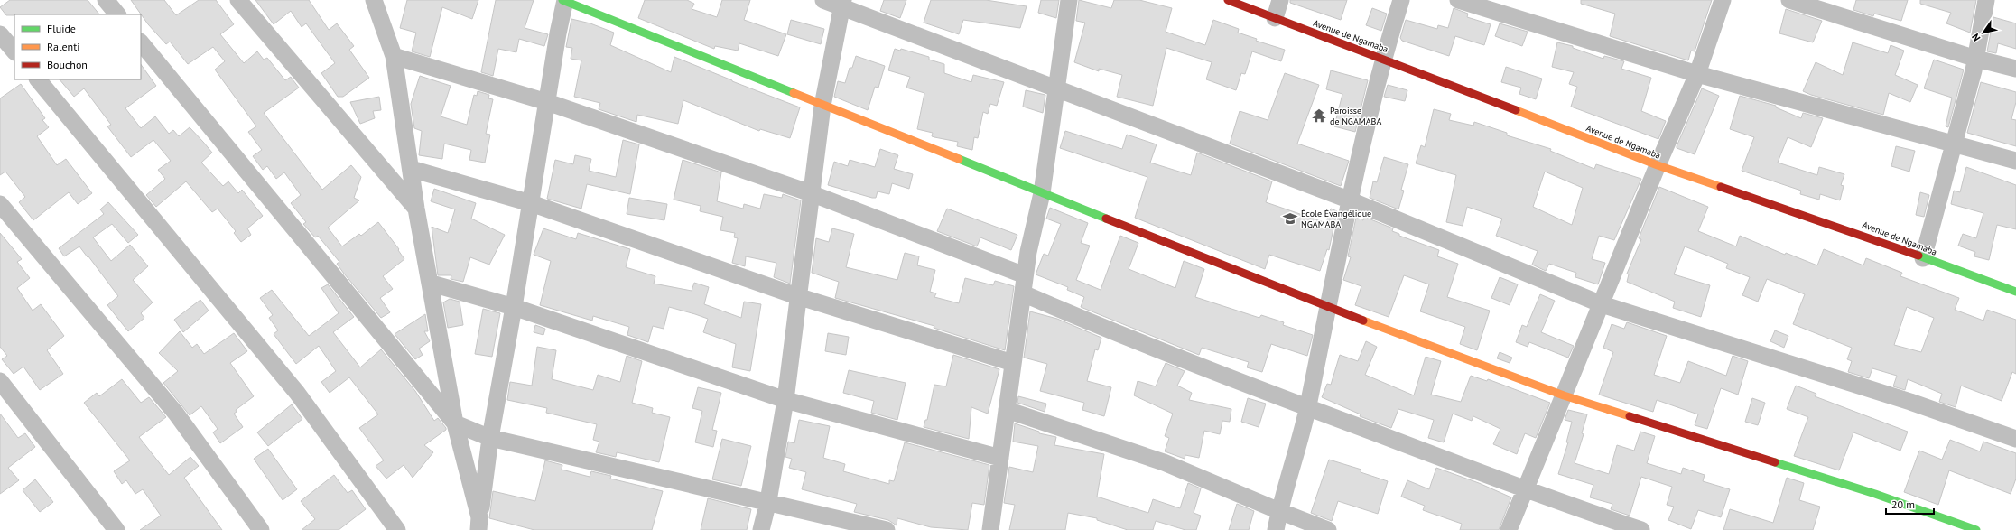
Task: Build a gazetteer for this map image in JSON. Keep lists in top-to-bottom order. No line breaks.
{"streets":{"street":["Avenue de Ngamaba"]},"places":{"temple":["Paroisse de NGAMABA"],"school or university":["École Évangélique NGAMABA"]},"legend":["Fluide","Ralenti","Bouchon"],"scale_bar":"20 m","north":"bottom left"}
